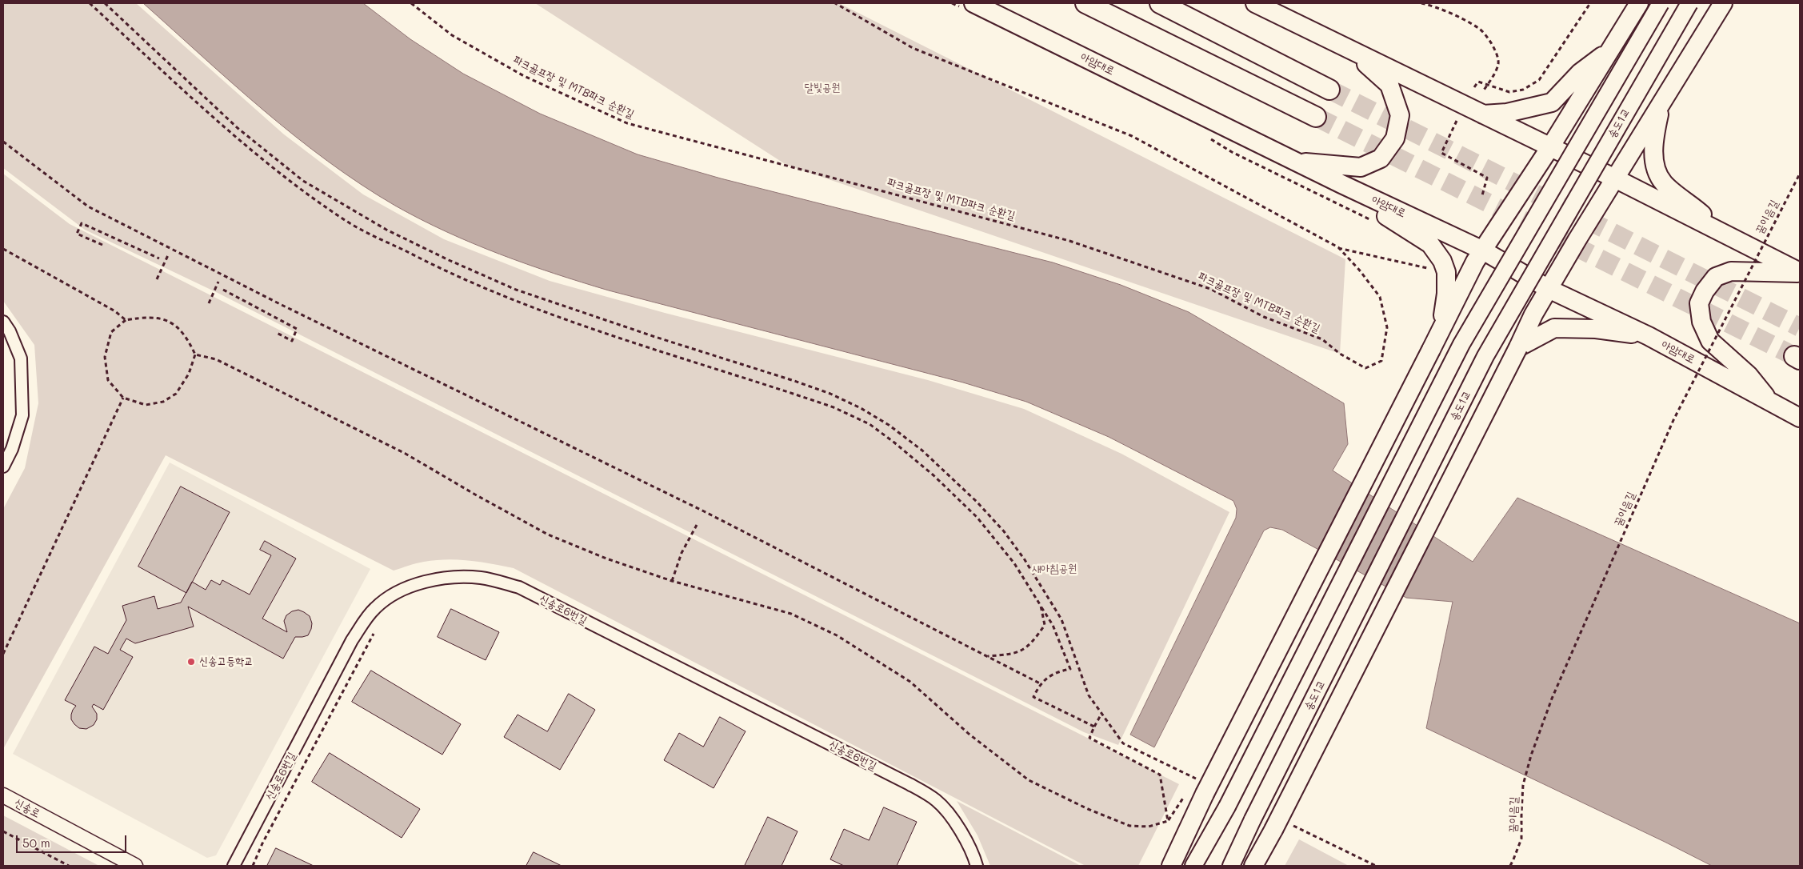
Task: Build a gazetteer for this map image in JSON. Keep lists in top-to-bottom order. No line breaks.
{"streets":{"main road":["아암대로","송도1교"],"street":["신송로6번길","신송로"],"path":["파크골프장 및 MTB파크 순환길","꿈이음길"]},"parks":["달빛공원","새아침공원"],"places":["신송고등학교"],"scale_bar":"50 m"}
